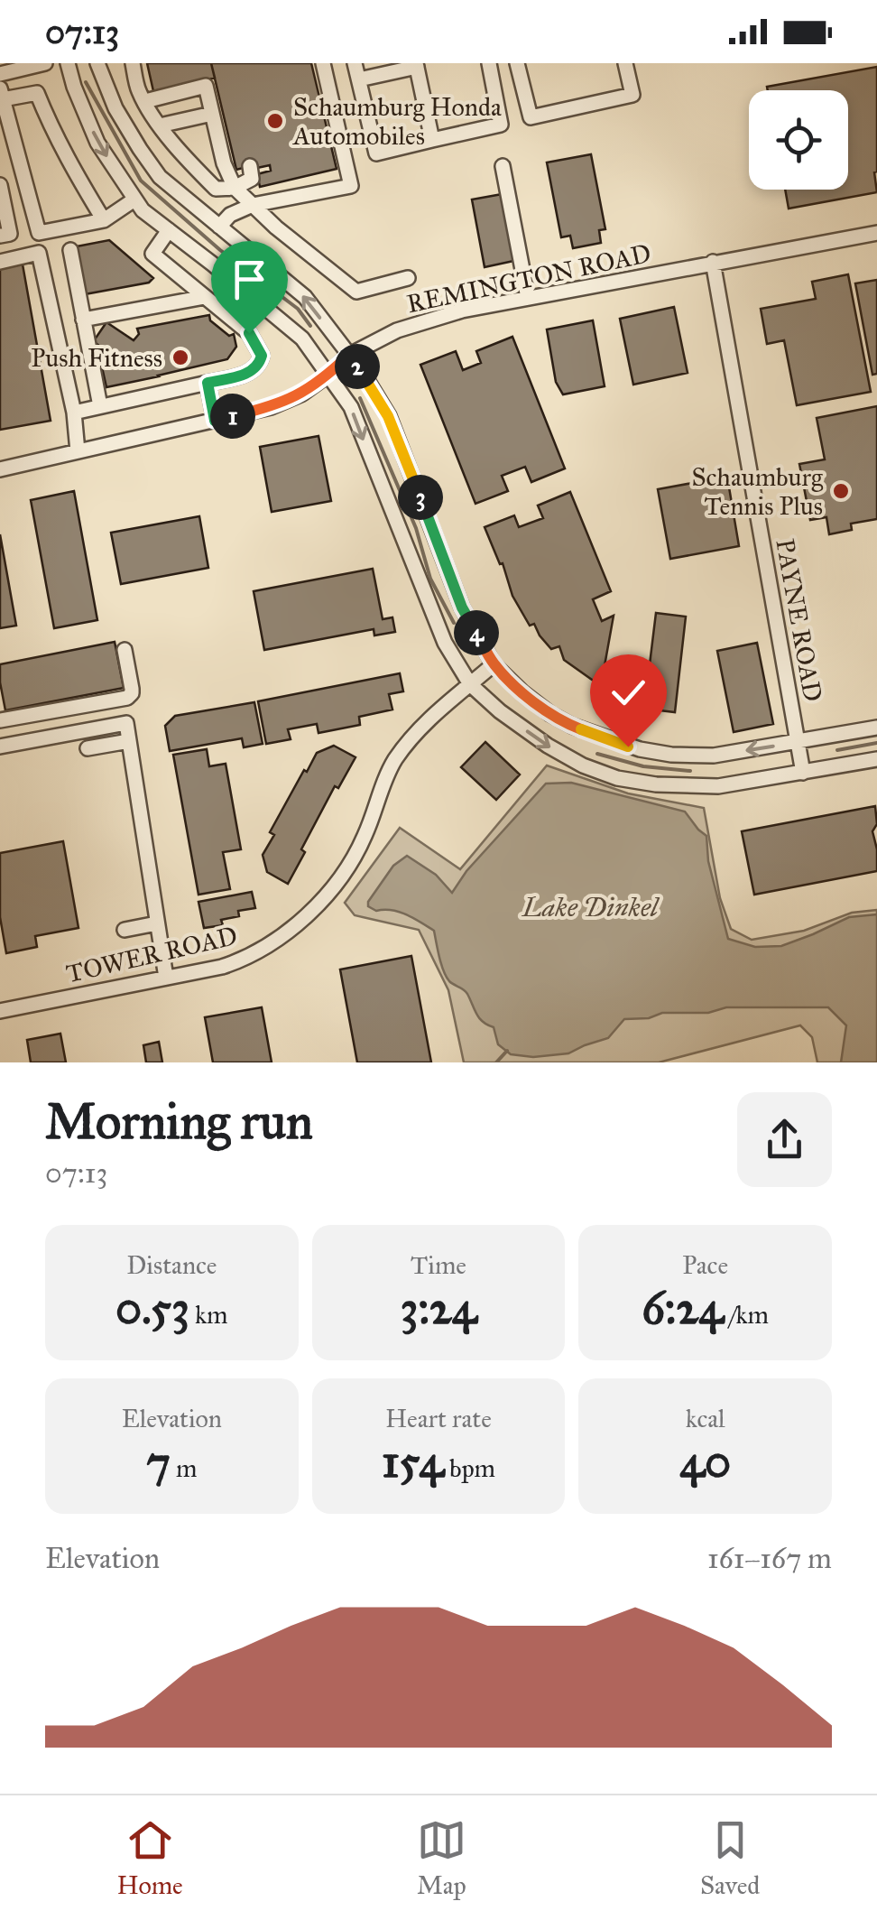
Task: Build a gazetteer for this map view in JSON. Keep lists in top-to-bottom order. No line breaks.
{"streets":{"street":["REMINGTON ROAD","PAYNE ROAD","TOWER ROAD"]},"crossings":[["REMINGTON ROAD","PAYNE ROAD"]],"water":["Lake Dinkel"],"places":["Schaumburg Honda Automobiles","Push Fitness","Schaumburg Tennis Plus"],"page":{"status":"07:13","pins":["2","1","3","4"],"heading":["Morning run","07:13"],"stats":[["Distance","0.53 km"],["Time","3:24"],["Pace","6:24 /km"],["Elevation","7 m"],["Heart rate","154 bpm"],["kcal","40"]],"chart":["Elevation","161–167 m"],"tabs":["Home","Map","Saved"]}}
